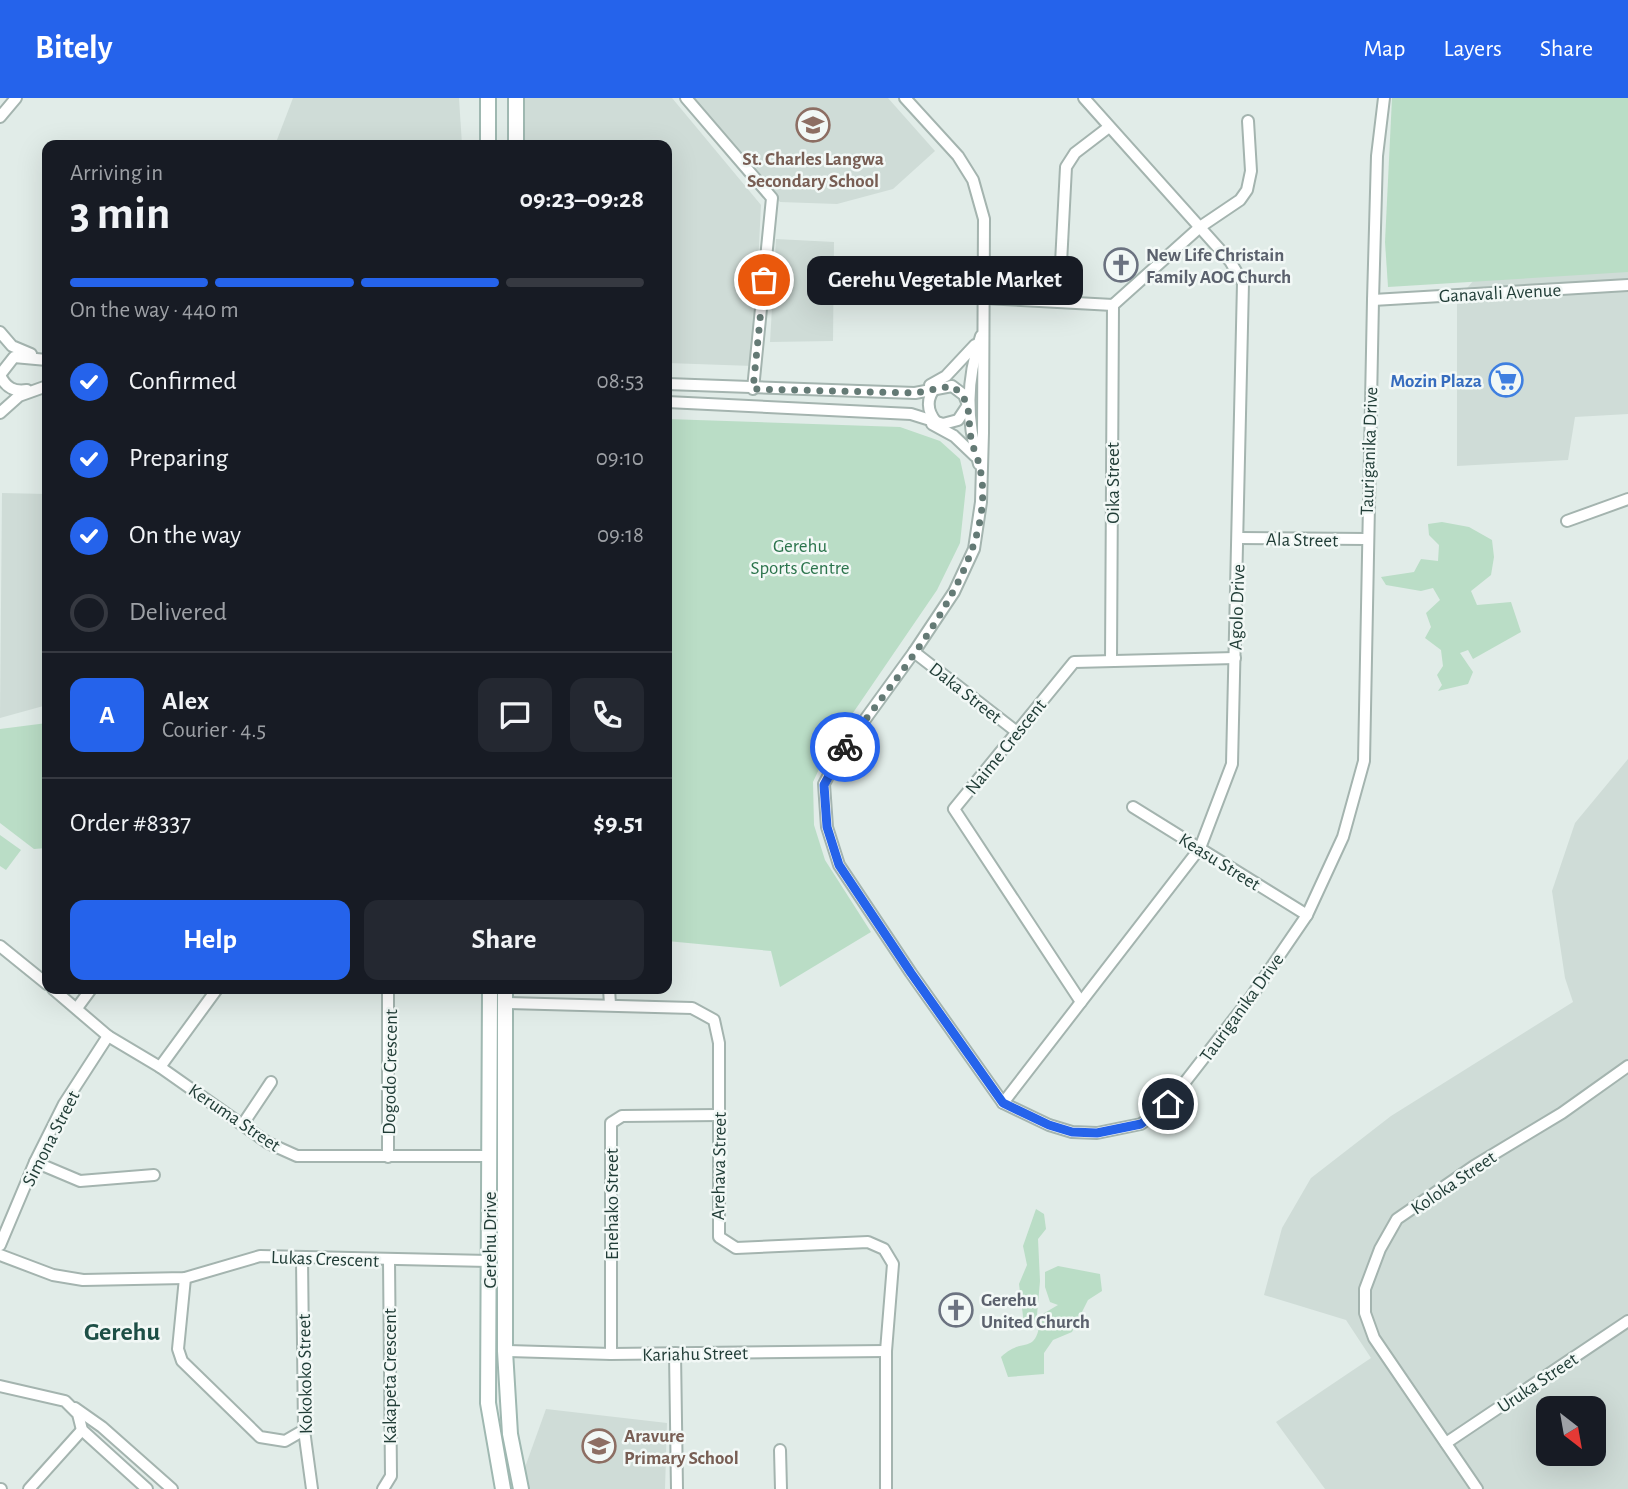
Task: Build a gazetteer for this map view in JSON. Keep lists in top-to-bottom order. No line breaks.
{"streets":{"street":["Ganavali Avenue","Tauriganika Drive","Oika Street","Ala Street","Agolo Drive","Daka Street","Naime Crescent","Keasu Street","Dogodo Crescent","Keruma Street","Simona Street","Arehava Street","Koloka Street","Enehako Street","Gerehu Drive","Lukas Crescent","Kariahu Street","Kokokoko Street","Kakapeta Crescent","Uruka Street"]},"crossings":[["Ganavali Avenue","Tauriganika Drive"],["Tauriganika Drive","Ala Street"],["Tauriganika Drive","Agolo Drive"],["Tauriganika Drive","Daka Street"],["Tauriganika Drive","Keasu Street"],["Oika Street","Naime Crescent"],["Ala Street","Agolo Drive"],["Agolo Drive","Naime Crescent"],["Agolo Drive","Keasu Street"],["Daka Street","Naime Crescent"],["Dogodo Crescent","Keruma Street"],["Keruma Street","Simona Street"],["Keruma Street","Gerehu Drive"],["Arehava Street","Enehako Street"],["Arehava Street","Gerehu Drive"],["Arehava Street","Kariahu Street"],["Koloka Street","Uruka Street"],["Enehako Street","Kariahu Street"],["Gerehu Drive","Lukas Crescent"],["Gerehu Drive","Kariahu Street"],["Lukas Crescent","Kokokoko Street"],["Lukas Crescent","Kakapeta Crescent"]],"districts":["Gerehu"],"parks":["Gerehu Sports Centre"],"places":{"school or university":["St. Charles Langwa Secondary School","Aravure Primary School"],"church":["New Life Christain Family AOG Church","Gerehu United Church"],"other":["Gerehu Vegetable Market"],"supermarket":["Mozin Plaza"]},"north":"bottom right","page":{"header":"Bitely","nav":["Map","Layers","Share"],"heading":["3 min","Arriving in","09:23–09:28"],"panel":["Alex","Courier · 4.5","Order #8337","$9.51"],"bubble":"Gerehu Vegetable Market","bar":"On the way · 440 m","list":[["Confirmed","08:53"],["Preparing","09:10"],["On the way","09:18"],"Delivered"],"round":"A","buttons":["Help","Share"]}}
